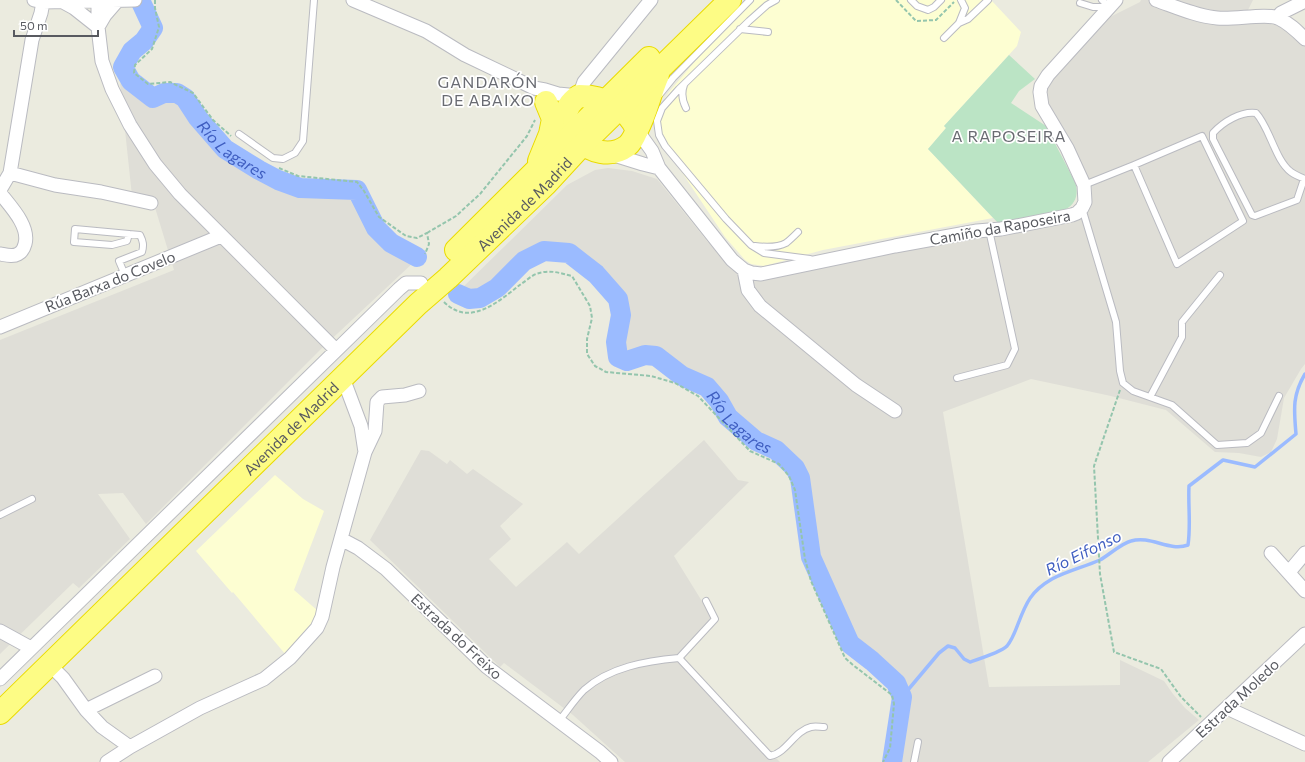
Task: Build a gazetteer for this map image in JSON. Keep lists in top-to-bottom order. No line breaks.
{"streets":{"highway":["Avenida de Madrid"],"street":["Camiño da Raposeira","Rúa Barxa do Covelo","Estrada do Freixo","Estrada Moledo"]},"districts":["GANDARÓN DE ABAIXO","A RAPOSEIRA"],"water":["Río Lagares","Río Eifonso"],"scale_bar":"50 m"}
